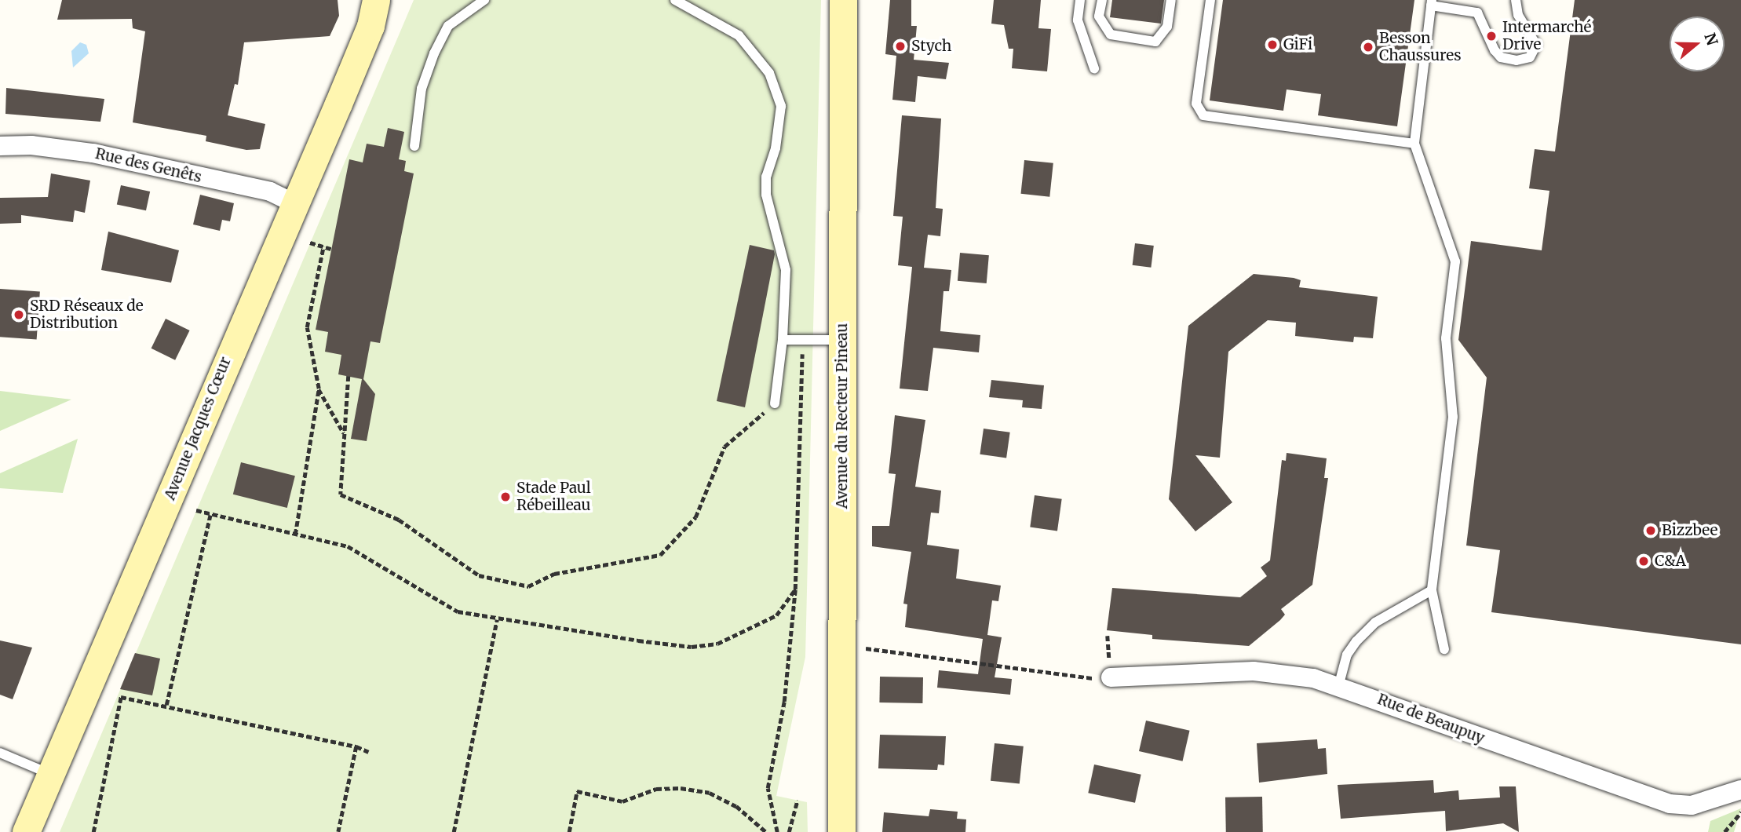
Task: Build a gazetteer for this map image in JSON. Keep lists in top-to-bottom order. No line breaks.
{"streets":{"main road":["Avenue du Recteur Pineau","Avenue Jacques Cœur"],"street":["Rue des Genêts","Rue de Beaupuy"]},"crossings":[["Rue des Genêts","Avenue Jacques Cœur"]],"places":["Intermarché Drive","GiFi","Stych","Besson Chaussures","SRD Réseaux de Distribution","Stade Paul Rébeilleau","Bizzbee","C&A"],"north":"right"}
